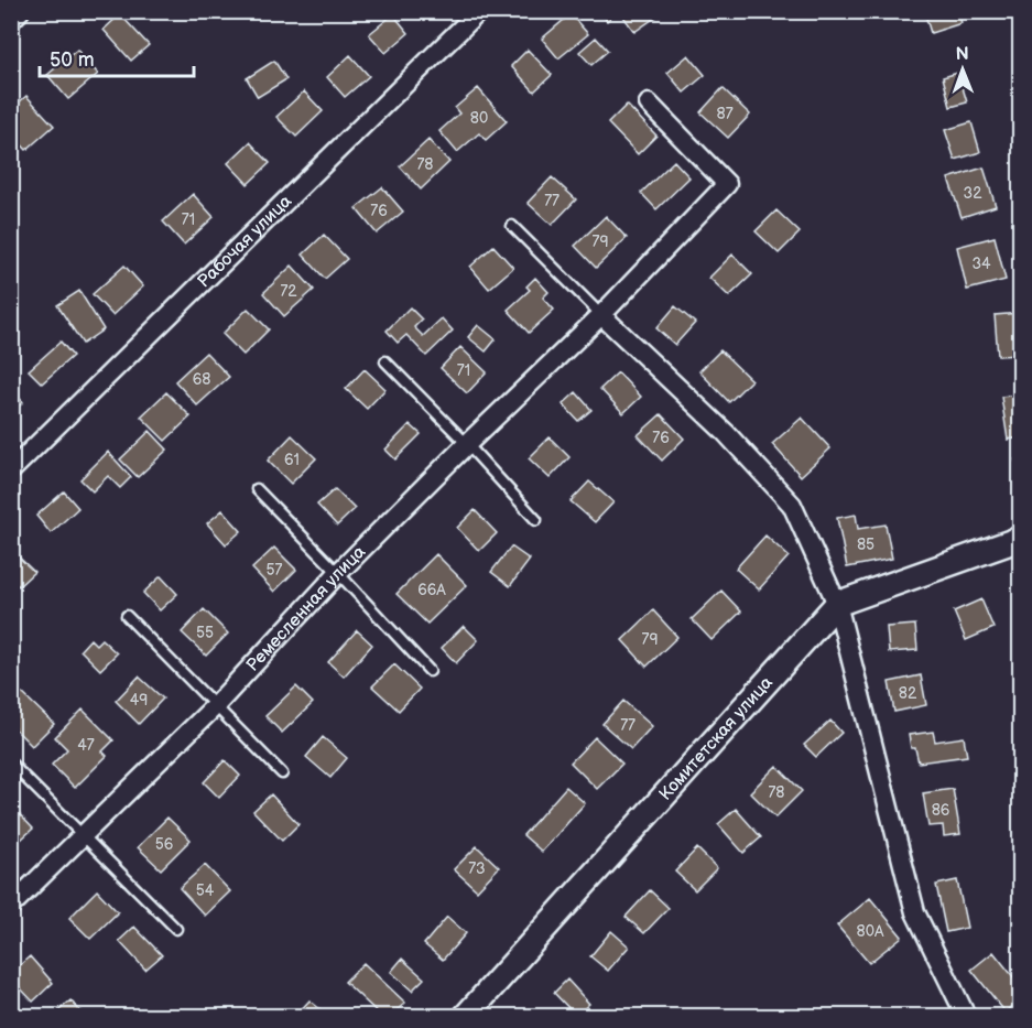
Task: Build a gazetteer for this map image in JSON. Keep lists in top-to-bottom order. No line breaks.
{"streets":{"street":["Рабочая улица","Ремесленная улица","Комитетская улица"]},"house_numbers":["87","80","78","32","77","76","71","79","34","72","71","68","76","61","85","57","66А","55","79","82","49","77","47","78","86","56","73","54","80А"],"scale_bar":"50 m","north":"top"}
